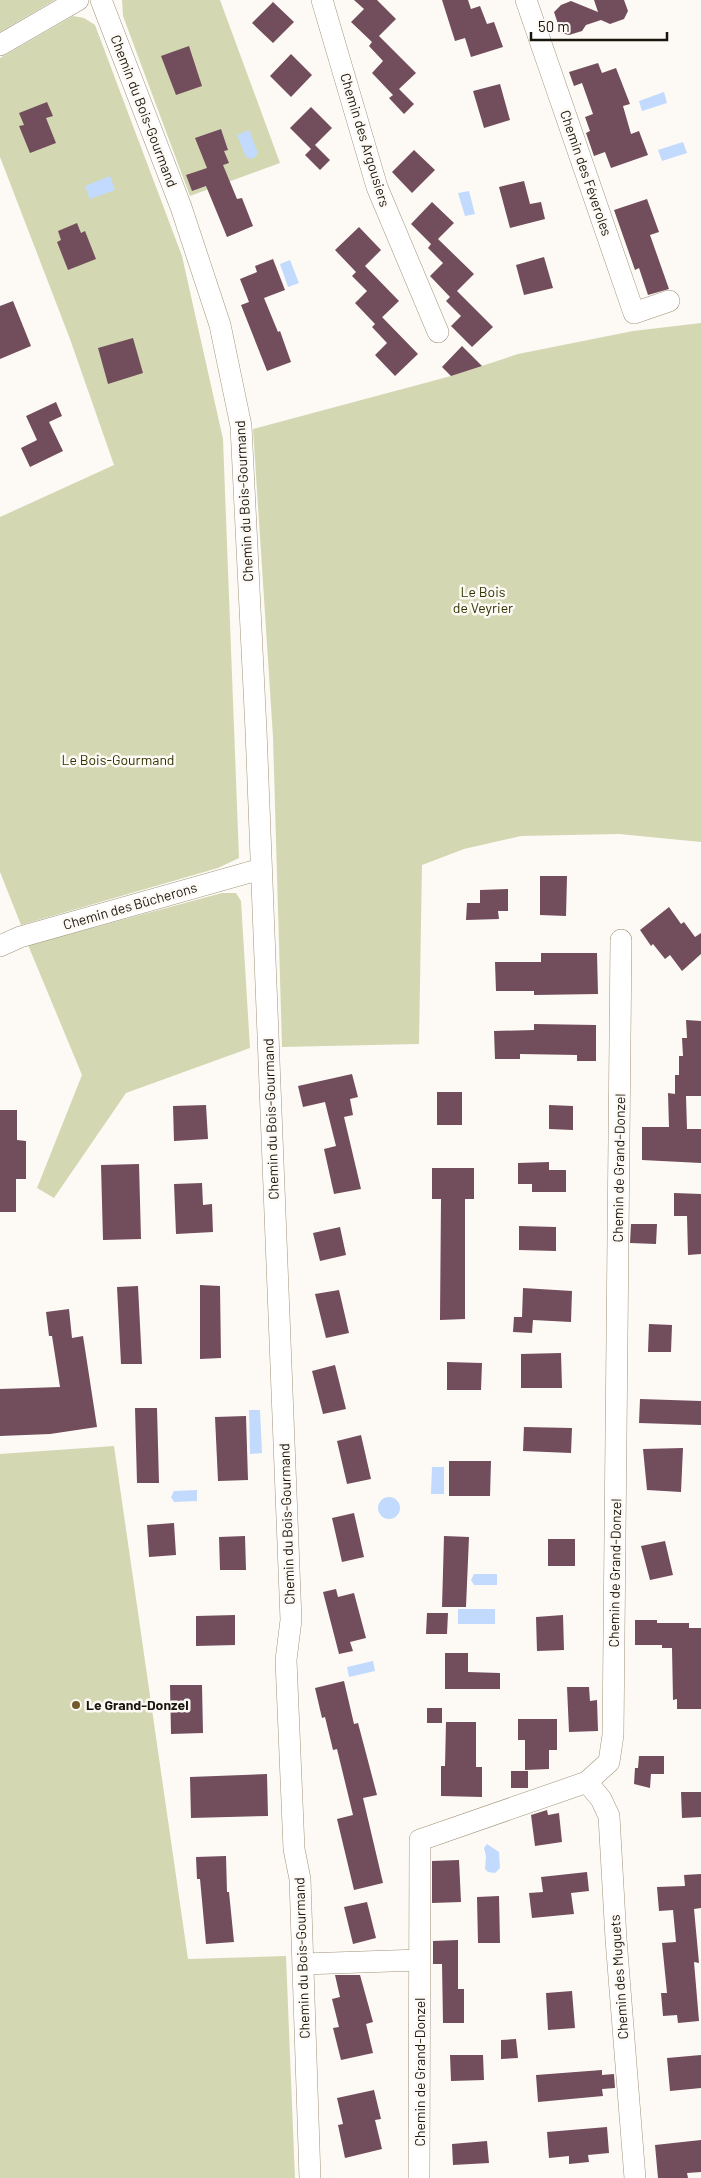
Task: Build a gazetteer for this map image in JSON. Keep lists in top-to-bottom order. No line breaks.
{"streets":{"street":["Chemin du Bois-Gourmand","Chemin des Argousiers","Chemin des Féveroles","Chemin des Bûcherons","Chemin de Grand-Donzel","Chemin des Muguets"]},"crossings":[["Chemin du Bois-Gourmand","Chemin des Bûcherons"],["Chemin de Grand-Donzel","Chemin des Muguets"]],"parks":["Le Bois de Veyrier","Le Bois-Gourmand"],"places":["Le Grand-Donzel"],"scale_bar":"50 m"}
